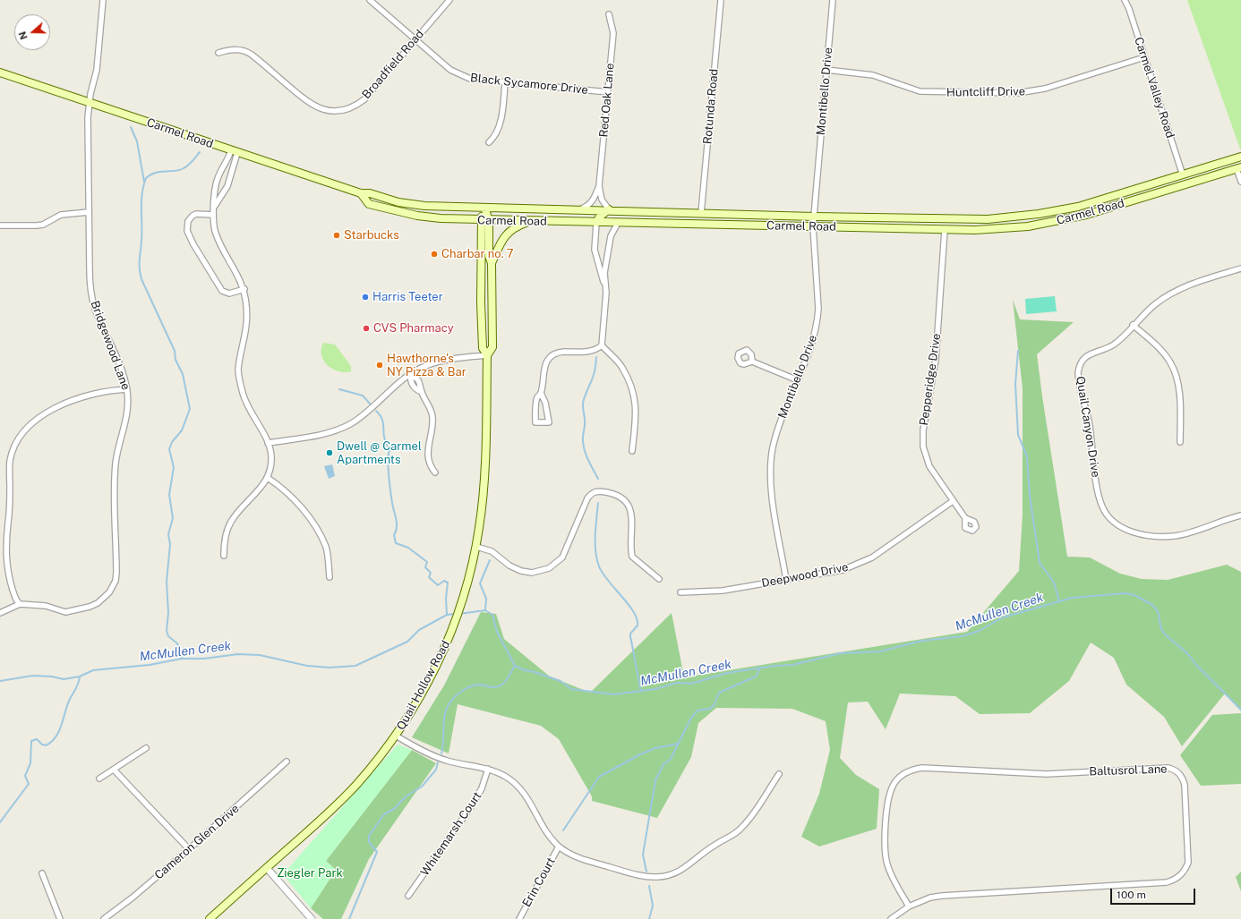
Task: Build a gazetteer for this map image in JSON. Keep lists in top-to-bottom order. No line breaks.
{"streets":{"main road":["Carmel Road","Quail Hollow Road"],"street":["Broadfield Road","Black Sycamore Drive","Carmel Valley Road","Montibello Drive","Huntcliff Drive","Red Oak Lane","Rotunda Road","Bridgewood Lane","Pepperidge Drive","Quail Canyon Drive","Deepwood Drive","Baltusrol Lane","Whitemarsh Court","Cameron Glen Drive","Erin Court"]},"crossings":[["Broadfield Road","Black Sycamore Drive"],["Black Sycamore Drive","Red Oak Lane"],["Carmel Valley Road","Huntcliff Drive"],["Carmel Valley Road","Carmel Road"],["Montibello Drive","Huntcliff Drive"],["Montibello Drive","Carmel Road"],["Montibello Drive","Deepwood Drive"],["Red Oak Lane","Carmel Road"],["Rotunda Road","Carmel Road"],["Carmel Road","Bridgewood Lane"],["Carmel Road","Pepperidge Drive"],["Carmel Road","Quail Hollow Road"],["Pepperidge Drive","Deepwood Drive"]],"water":["McMullen Creek"],"parks":["Ziegler Park"],"places":["Starbucks","Charbar no. 7","Harris Teeter","CVS Pharmacy","Hawthorne's NY Pizza & Bar","Dwell @ Carmel Apartments"],"scale_bar":"100 m","north":"left"}
